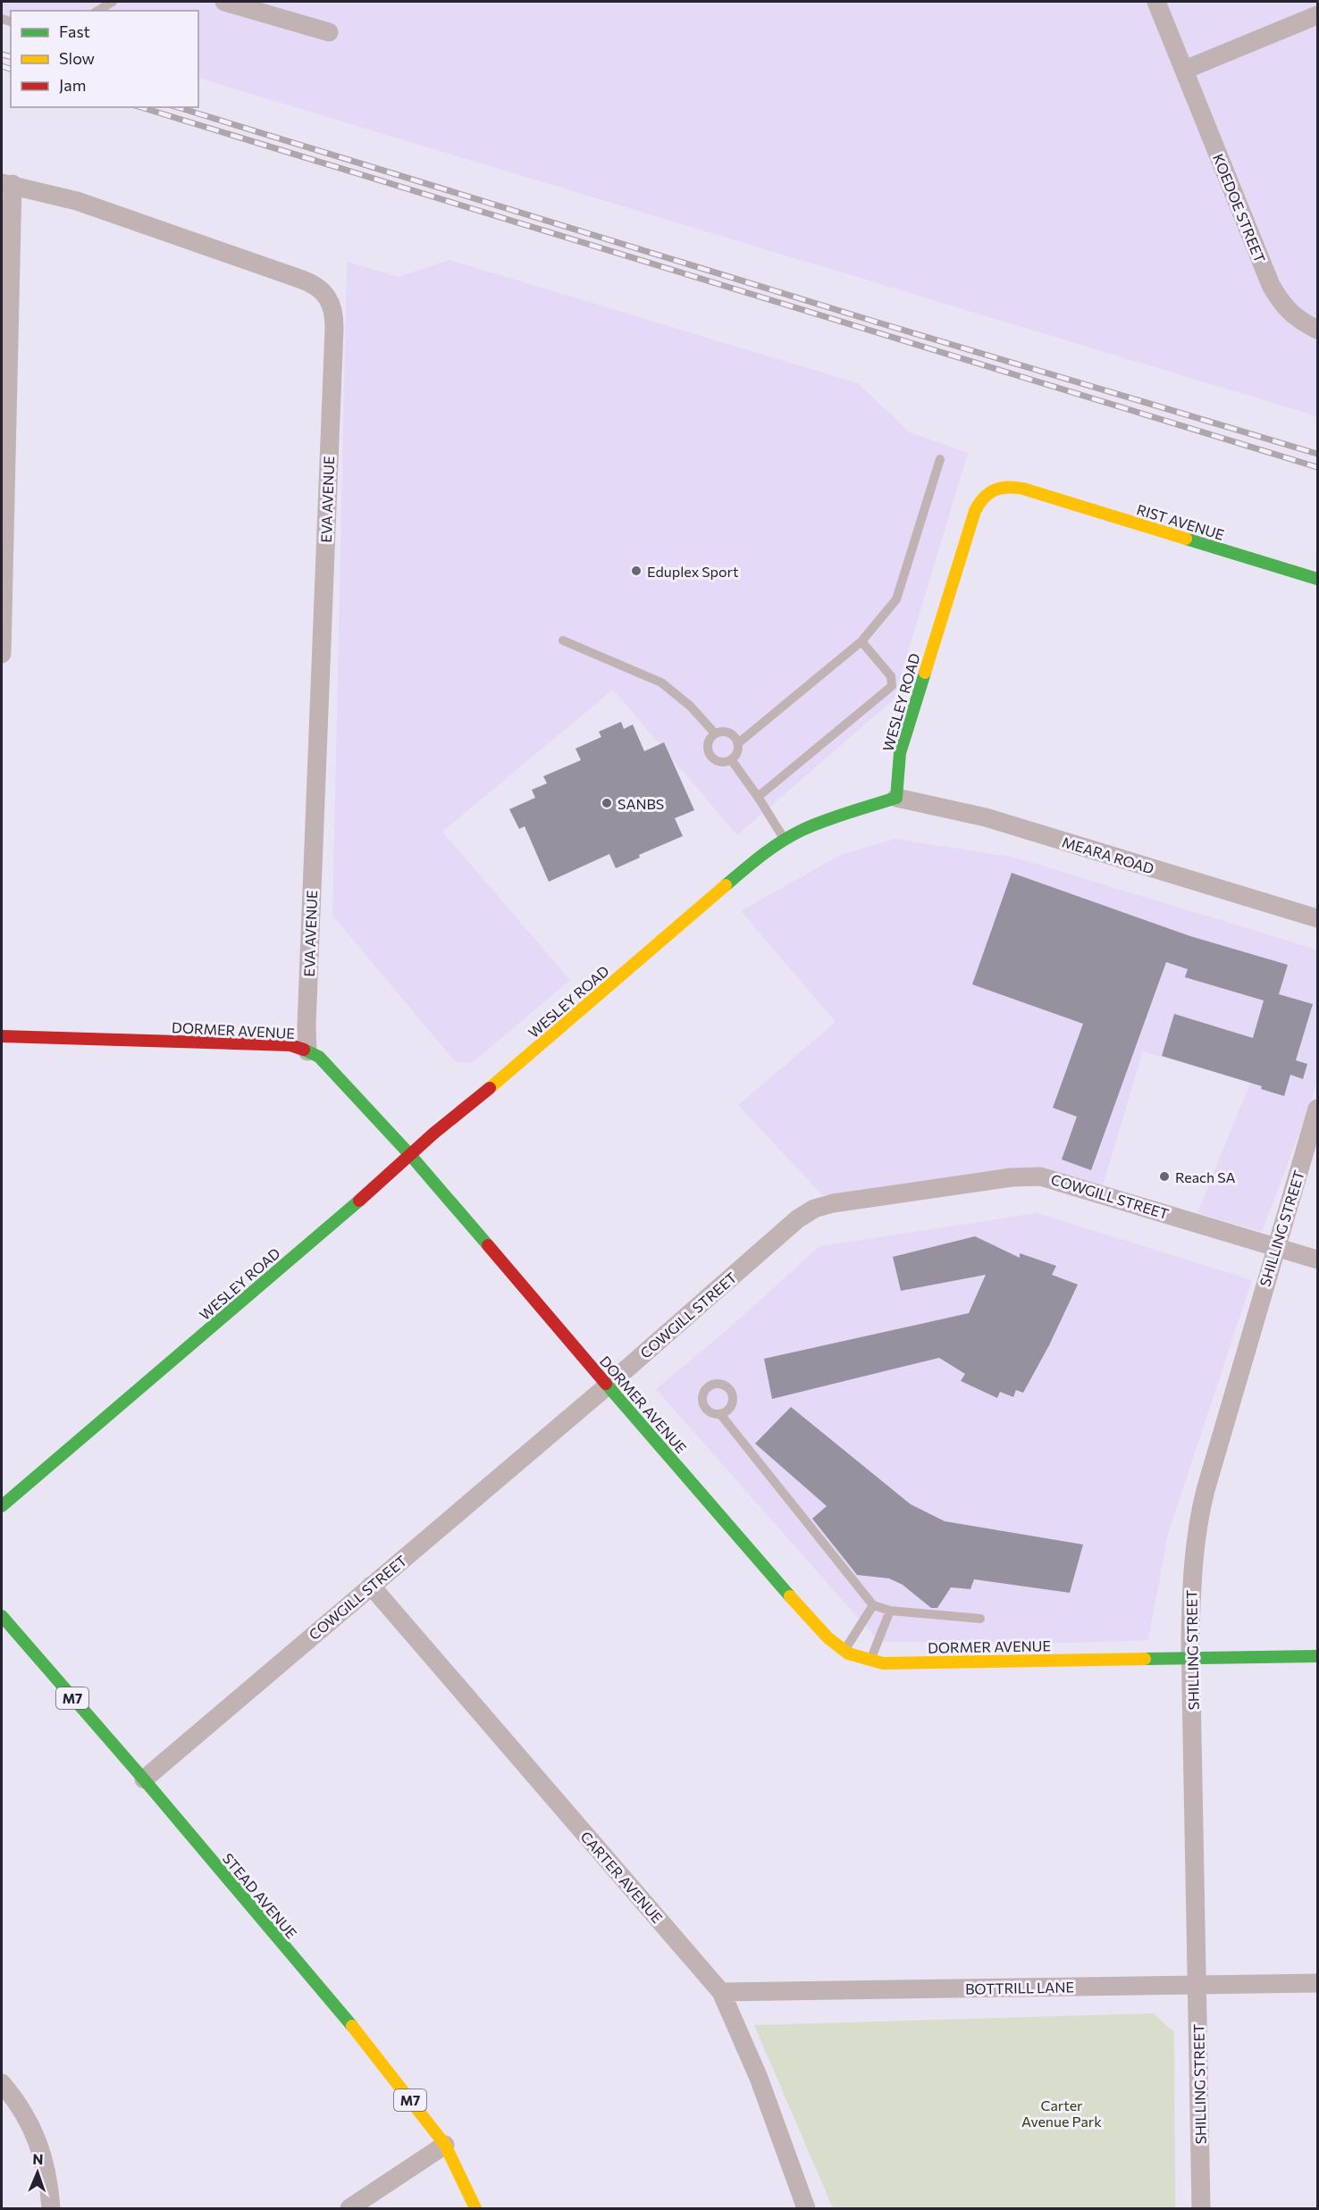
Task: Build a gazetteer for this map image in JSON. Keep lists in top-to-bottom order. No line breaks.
{"streets":{"street":["KOEDOE STREET","EVA AVENUE","RIST AVENUE","WESLEY ROAD","MEARA ROAD","DORMER AVENUE","COWGILL STREET","SHILLING STREET","M7","CARTER AVENUE","STEAD AVENUE","BOTTRILL LANE"]},"crossings":[["EVA AVENUE","DORMER AVENUE"],["RIST AVENUE","WESLEY ROAD"],["WESLEY ROAD","MEARA ROAD"],["WESLEY ROAD","DORMER AVENUE"],["DORMER AVENUE","COWGILL STREET"],["DORMER AVENUE","SHILLING STREET"],["COWGILL STREET","SHILLING STREET"],["COWGILL STREET","CARTER AVENUE"],["COWGILL STREET","STEAD AVENUE"],["SHILLING STREET","BOTTRILL LANE"],["CARTER AVENUE","BOTTRILL LANE"]],"parks":["Carter Avenue Park"],"places":["Eduplex Sport","SANBS","Reach SA"],"legend":["Fast","Slow","Jam"],"north":"top"}
